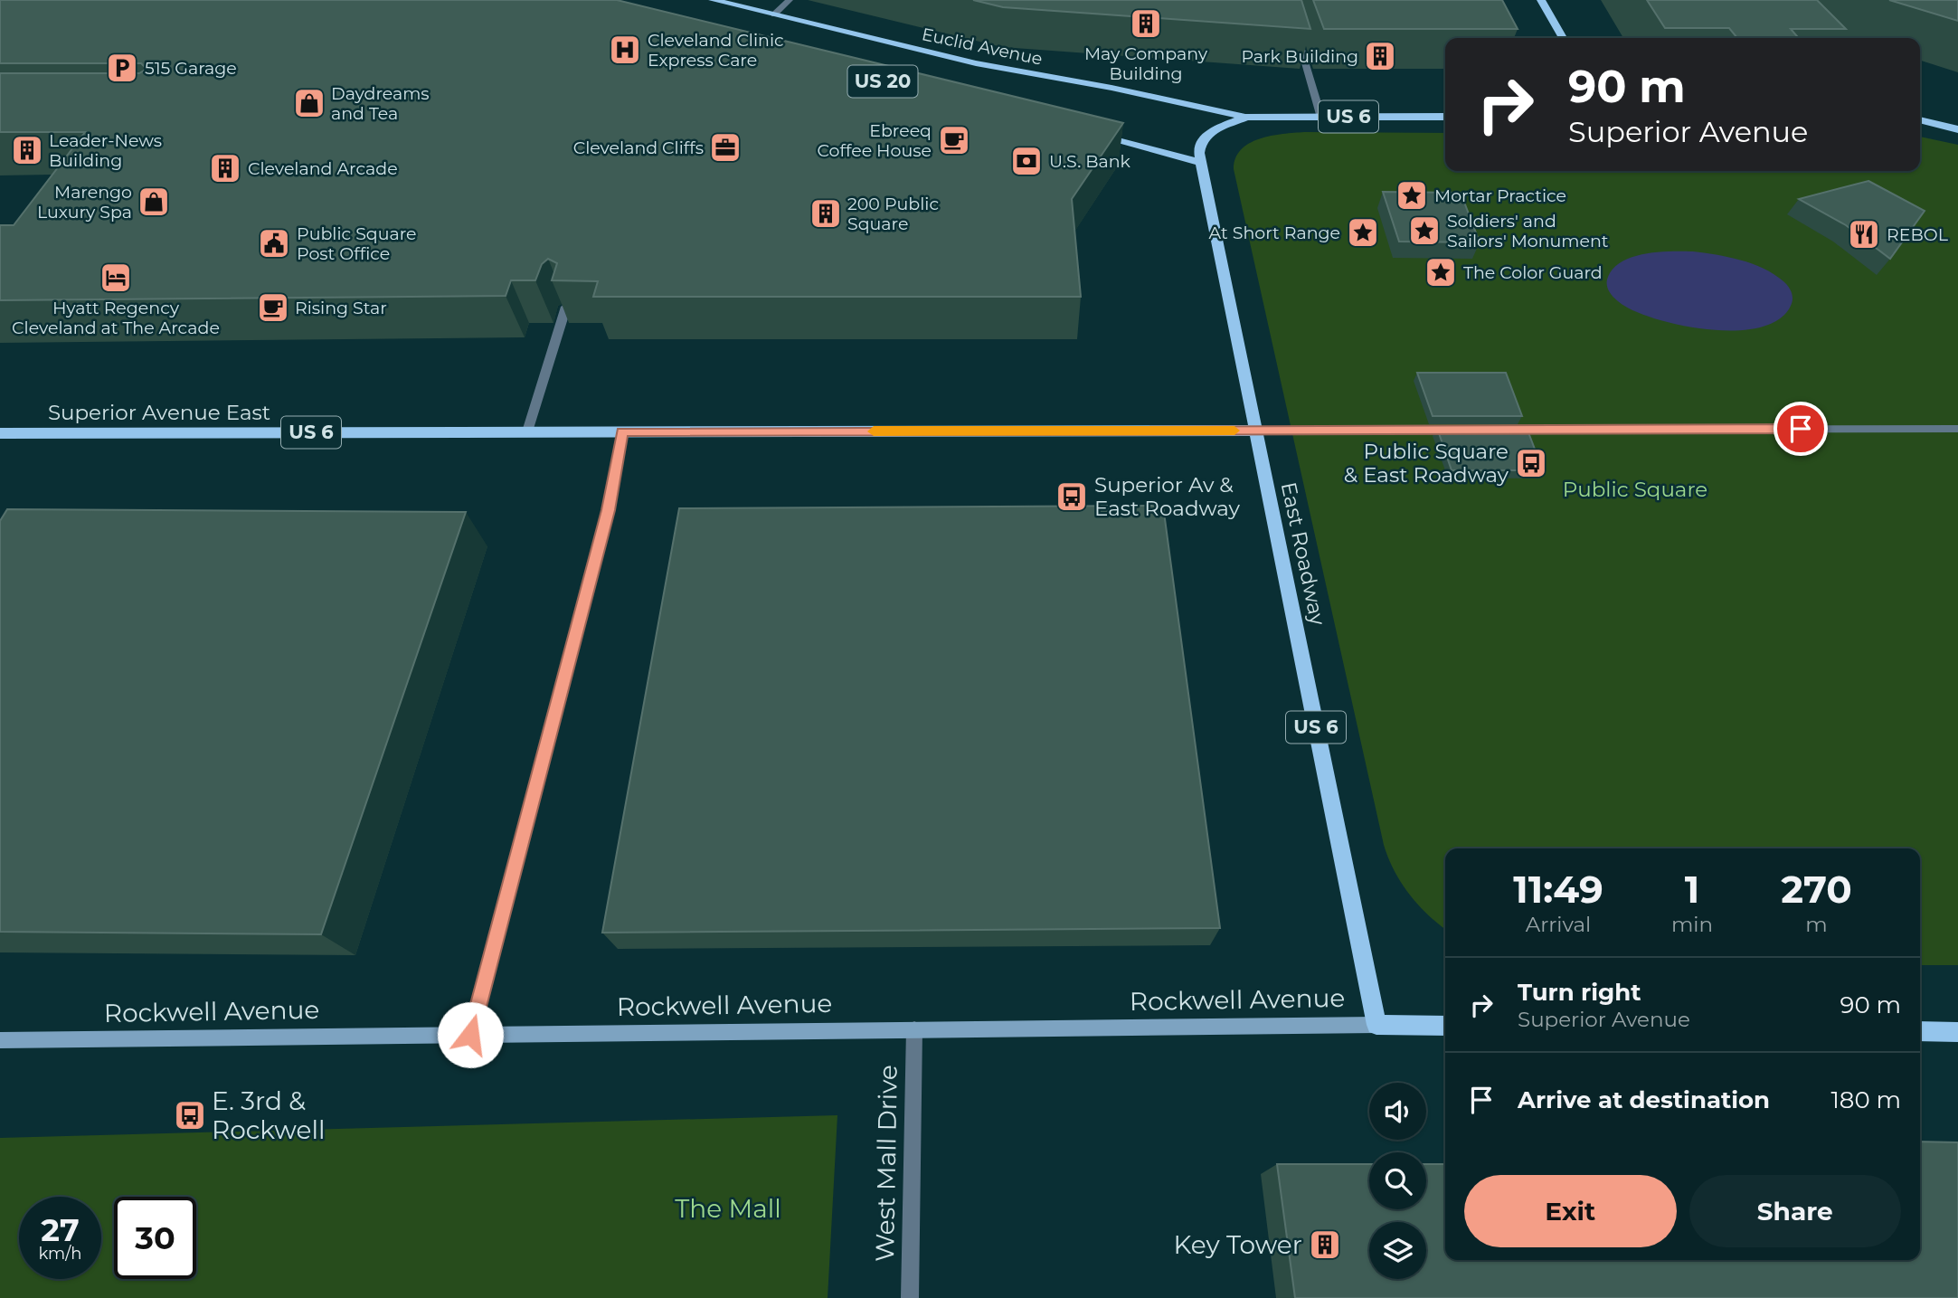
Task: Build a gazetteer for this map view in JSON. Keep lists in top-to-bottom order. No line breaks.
{"streets":{"main road":["Euclid Avenue","US 20","US 6","Superior Avenue East","East Roadway","Rockwell Avenue"],"street":["West Mall Drive"]},"crossings":[["Euclid Avenue","US 6"],["Euclid Avenue","East Roadway"],["US 6","Superior Avenue East"],["US 6","East Roadway"],["East Roadway","Rockwell Avenue"],["Rockwell Avenue","West Mall Drive"]],"parks":["Public Square","The Mall"],"places":{"building":["May Company Building","Park Building","Leader-News Building","Cleveland Arcade","200 Public Square","Key Tower"],"hospital":["Cleveland Clinic Express Care"],"parking":["515 Garage"],"shop":["Daydreams and Tea","Marengo Luxury Spa"],"cafe":["Ebreeq Coffee House","Rising Star"],"office":["Cleveland Cliffs"],"bank":["U.S. Bank"],"place":["Mortar Practice","Soldiers' and Sailors' Monument","At Short Range","The Color Guard"],"restaurant":["REBOL"],"public building":["Public Square Post Office"],"hotel":["Hyatt Regency Cleveland at The Arcade"],"bus stop":["Public Square & East Roadway","Superior Av & East Roadway","E. 3rd & Rockwell"]},"page":{"turn":["90 m","Superior Avenue"],"eta":["11:49","Arrival","1","min","270","m"],"list":[{"name":"Turn right","note":"Superior Avenue","value":"90 m"},{"name":"Arrive at destination","value":"180 m"}],"buttons":["Exit","Share"],"speed":"27 km/h","limit":"30"}}
